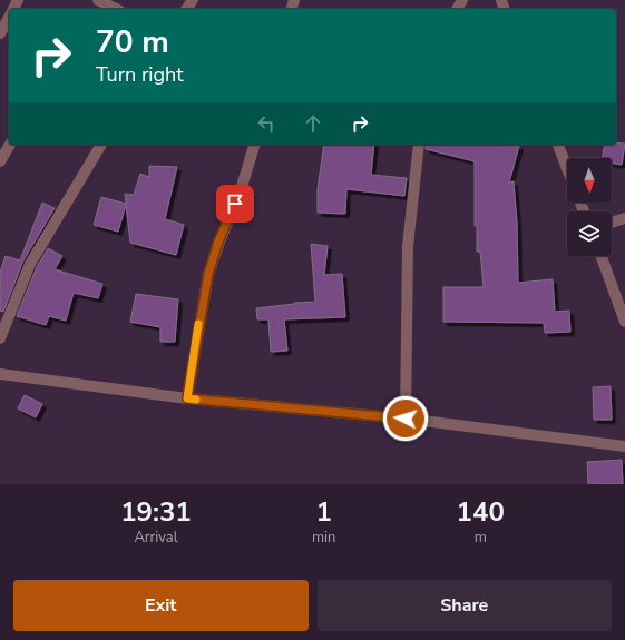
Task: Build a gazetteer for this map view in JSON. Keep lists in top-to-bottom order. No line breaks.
{"north":"bottom","page":{"turn":["70 m","Turn right"],"eta":["19:31","Arrival","1","min","140","m"],"buttons":["Exit","Share"]}}
